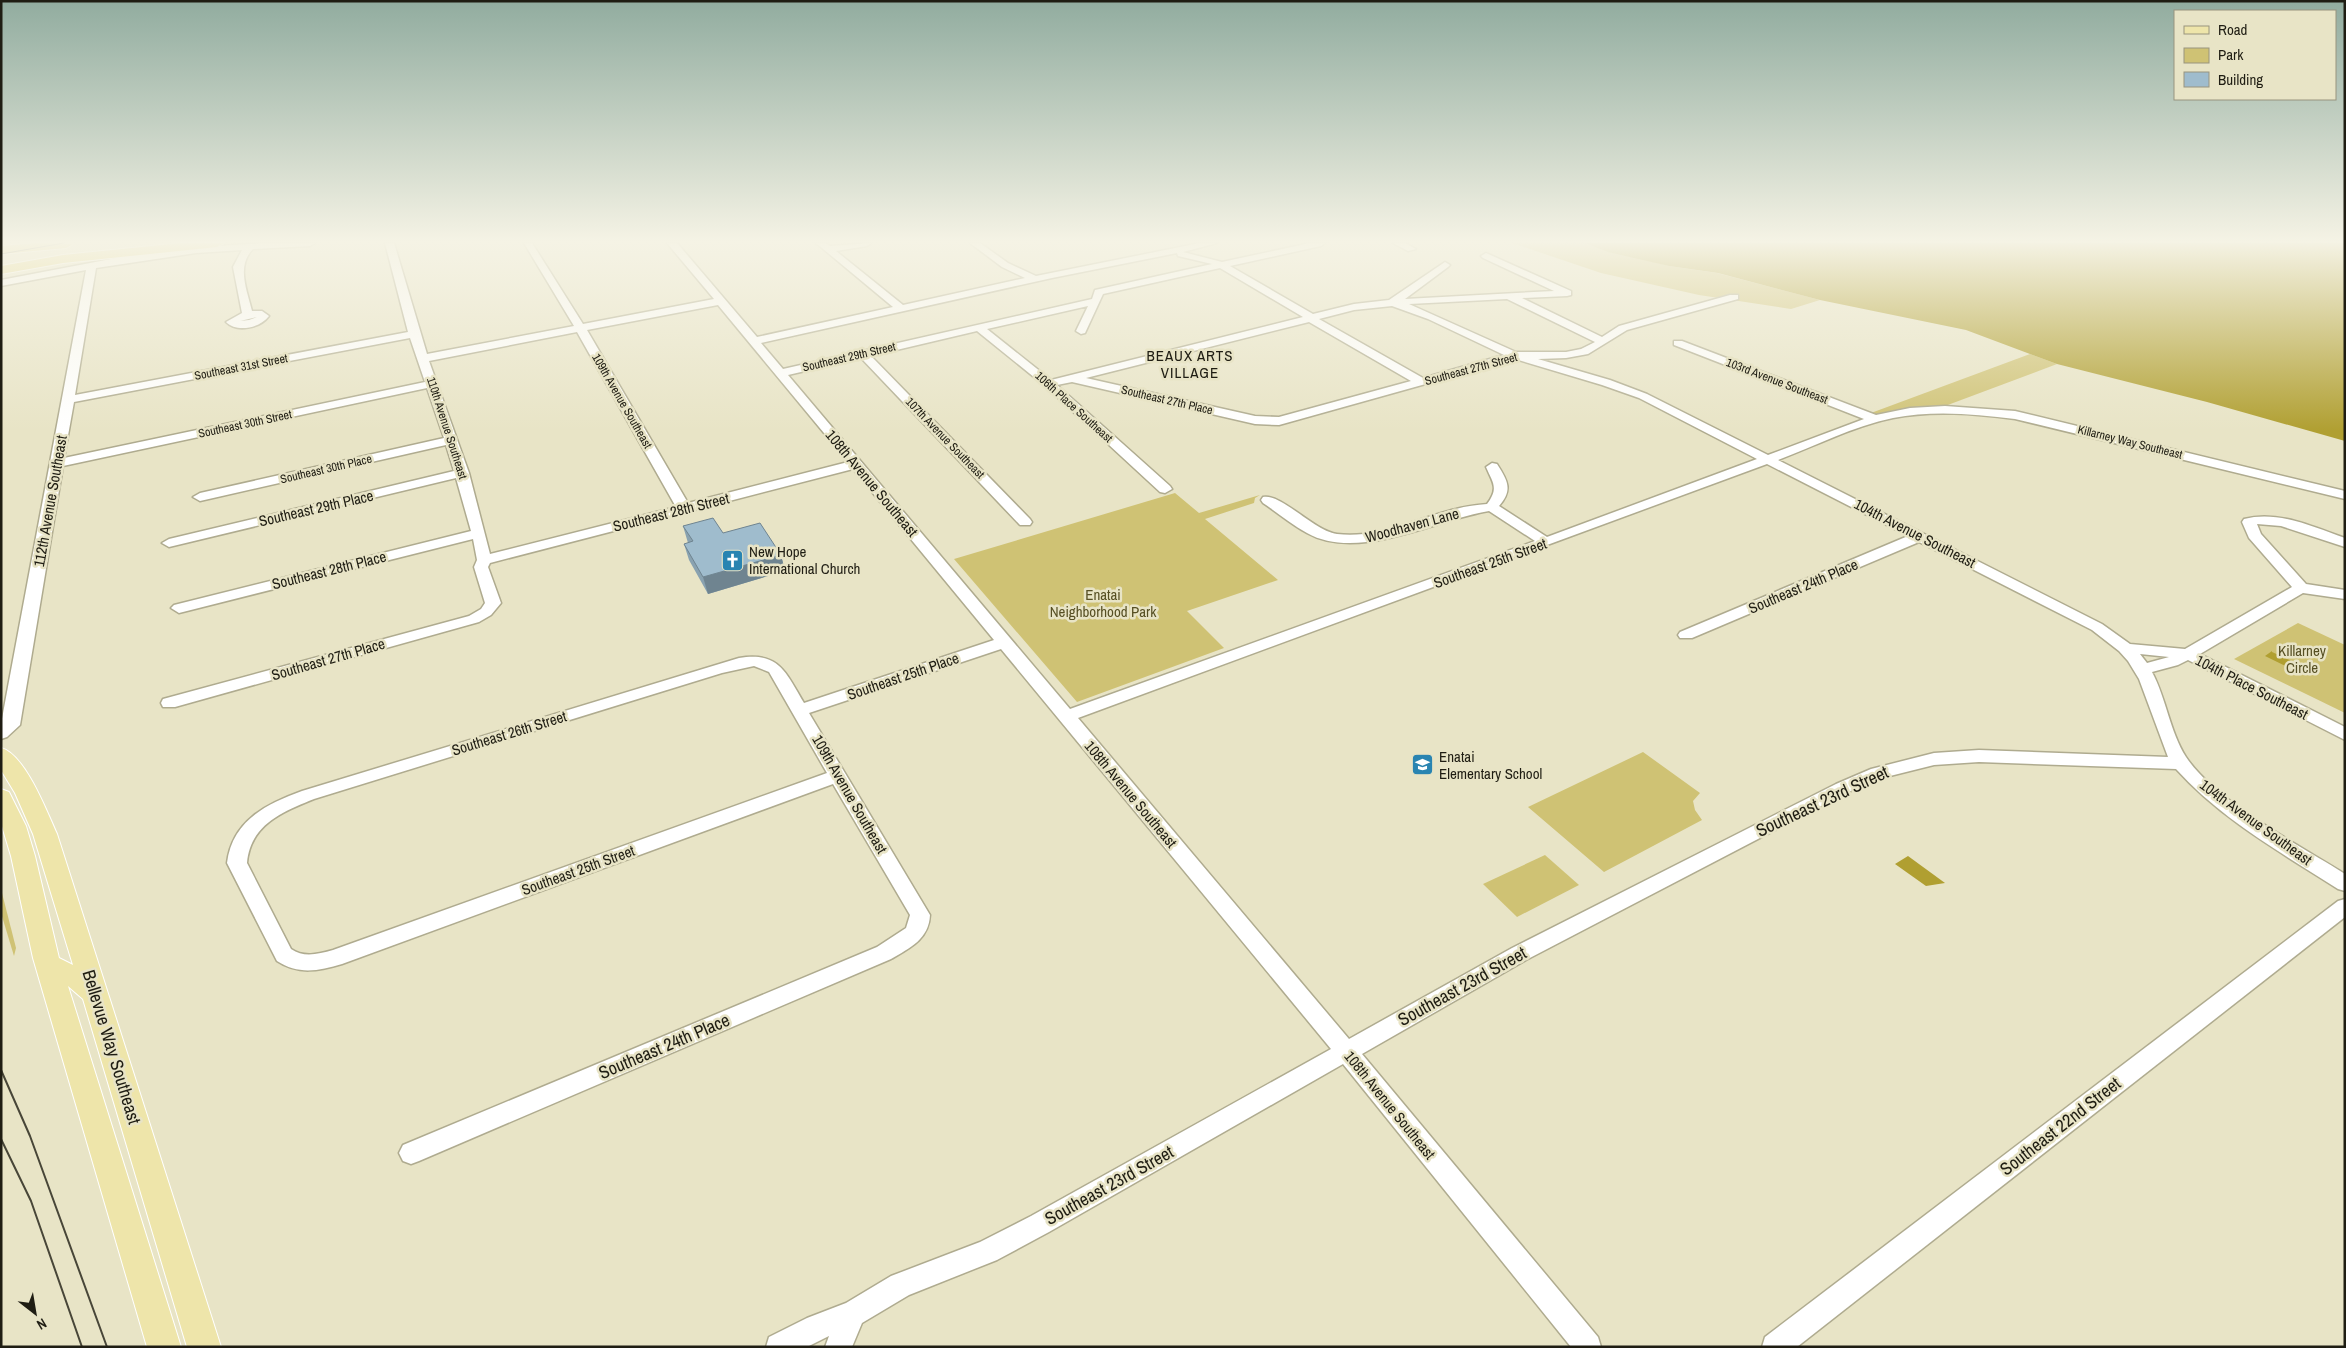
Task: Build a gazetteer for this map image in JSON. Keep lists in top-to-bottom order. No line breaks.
{"streets":{"main road":["Bellevue Way Southeast"],"street":["Southeast 29th Street","Southeast 31st Street","Southeast 27th Street","103rd Avenue Southeast","Southeast 27th Place","109th Avenue Southeast","106th Place Southeast","Southeast 30th Street","110th Avenue Southeast","107th Avenue Southeast","Killarney Way Southeast","Southeast 30th Place","108th Avenue Southeast","112th Avenue Southeast","Southeast 29th Place","Southeast 28th Street","Woodhaven Lane","104th Avenue Southeast","Southeast 25th Street","Southeast 28th Place","Southeast 24th Place","Southeast 25th Place","104th Place Southeast","Southeast 26th Street","Southeast 23rd Street","Southeast 22nd Street"]},"crossings":[["Southeast 29th Street","106th Place Southeast"],["Southeast 29th Street","107th Avenue Southeast"],["Southeast 29th Street","108th Avenue Southeast"],["Southeast 31st Street","110th Avenue Southeast"],["Southeast 31st Street","112th Avenue Southeast"],["Southeast 27th Street","Southeast 27th Place"],["Southeast 27th Street","104th Avenue Southeast"],["103rd Avenue Southeast","Southeast 25th Street"],["Southeast 27th Place","110th Avenue Southeast"],["109th Avenue Southeast","Southeast 28th Street"],["109th Avenue Southeast","Southeast 25th Street"],["109th Avenue Southeast","Southeast 24th Place"],["109th Avenue Southeast","Southeast 25th Place"],["109th Avenue Southeast","Southeast 26th Street"],["Southeast 30th Street","110th Avenue Southeast"],["Southeast 30th Street","112th Avenue Southeast"],["110th Avenue Southeast","Southeast 30th Place"],["110th Avenue Southeast","Southeast 29th Place"],["110th Avenue Southeast","Southeast 28th Street"],["110th Avenue Southeast","Southeast 28th Place"],["Killarney Way Southeast","Southeast 25th Street"],["108th Avenue Southeast","Southeast 28th Street"],["108th Avenue Southeast","Southeast 25th Street"],["108th Avenue Southeast","Southeast 25th Place"],["108th Avenue Southeast","Southeast 23rd Street"],["104th Avenue Southeast","Southeast 25th Street"],["104th Avenue Southeast","Southeast 24th Place"],["104th Avenue Southeast","104th Place Southeast"],["104th Avenue Southeast","Southeast 23rd Street"],["Southeast 25th Street","Southeast 26th Street"]],"districts":["BEAUX ARTS VILLAGE"],"parks":["Enatai Neighborhood Park","Killarney Circle"],"places":{"church":["New Hope International Church"],"school or university":["Enatai Elementary School"]},"legend":["Road","Park","Building"],"north":"bottom right"}
